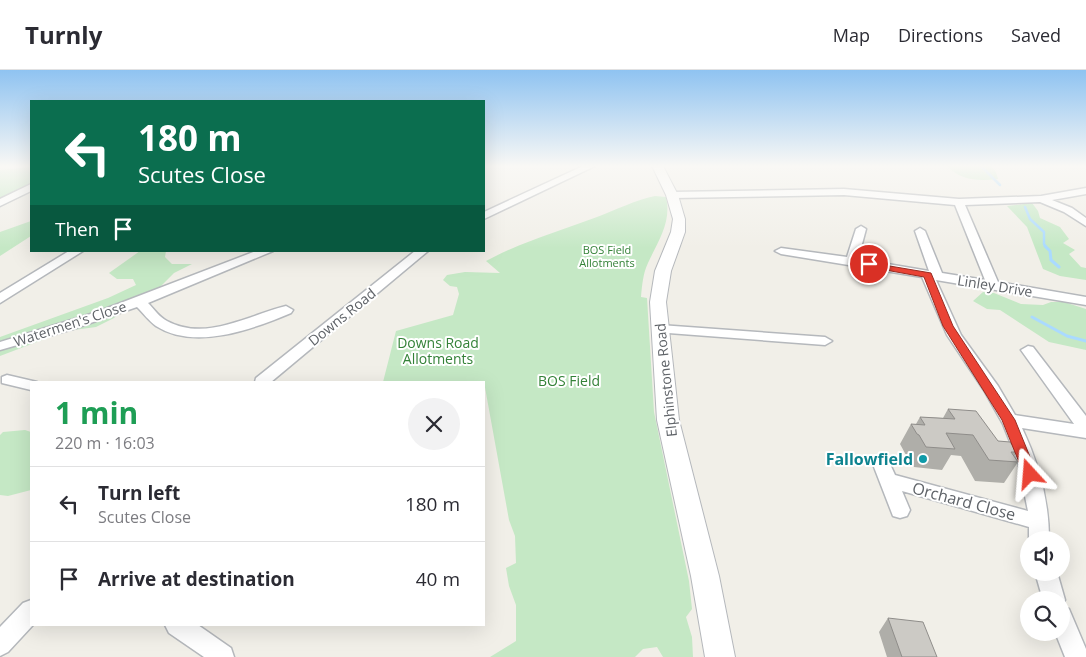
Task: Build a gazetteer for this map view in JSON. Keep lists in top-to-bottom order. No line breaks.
{"streets":{"street":["Linley Drive","Downs Road","Watermen's Close","Elphinstone Road","Orchard Close"]},"parks":["BOS Field Allotments","Downs Road Allotments","BOS Field"],"places":["Fallowfield"],"page":{"header":"Turnly","nav":["Map","Directions","Saved"],"turn":["180 m","Scutes Close"],"then":"Then","heading":["1 min","220 m · 16:03"],"list":[{"name":"Turn left","note":"Scutes Close","value":"180 m"},{"name":"Arrive at destination","value":"40 m"}]}}
